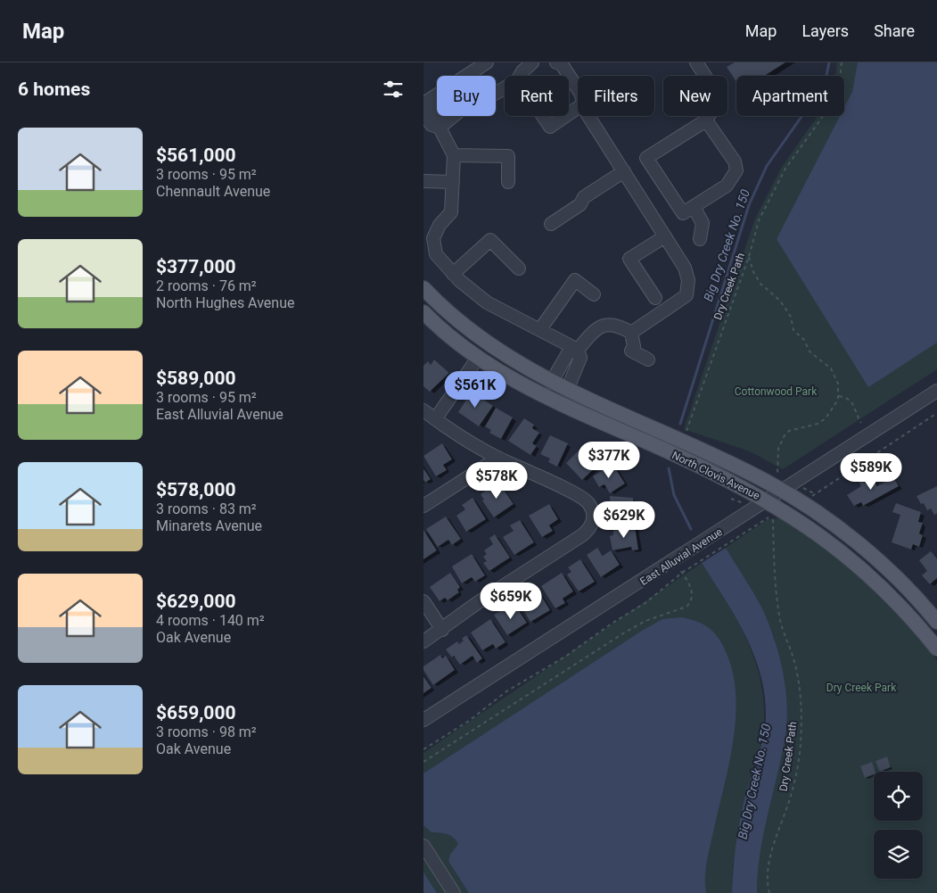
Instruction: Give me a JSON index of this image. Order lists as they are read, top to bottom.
{
  "streets": {
    "main road": ["North Clovis Avenue"],
    "street": ["East Alluvial Avenue"],
    "path": ["Dry Creek Path"]
  },
  "crossings": [
    ["North Clovis Avenue", "East Alluvial Avenue"]
  ],
  "water": ["Big Dry Creek No. 150"],
  "parks": ["Cottonwood Park", "Dry Creek Park"],
  "page": {
    "header": "Map",
    "nav": ["Map", "Layers", "Share"],
    "heading": "6 homes",
    "chip": [
      "Buy",
      "Rent",
      "Filters",
      "New",
      "Apartment"
    ],
    "list": [
      {
        "name": "$561,000",
        "note": "3 rooms · 95 m² · Chennault Avenue"
      },
      {
        "name": "$377,000",
        "note": "2 rooms · 76 m² · North Hughes Avenue"
      },
      {
        "name": "$589,000",
        "note": "3 rooms · 95 m² · East Alluvial Avenue"
      },
      {
        "name": "$578,000",
        "note": "3 rooms · 83 m² · Minarets Avenue"
      },
      {
        "name": "$629,000",
        "note": "4 rooms · 140 m² · Oak Avenue"
      },
      {
        "name": "$659,000",
        "note": "3 rooms · 98 m² · Oak Avenue"
      }
    ],
    "price": [
      "$561K",
      "$377K",
      "$589K",
      "$578K",
      "$629K",
      "$659K"
    ]
  }
}
